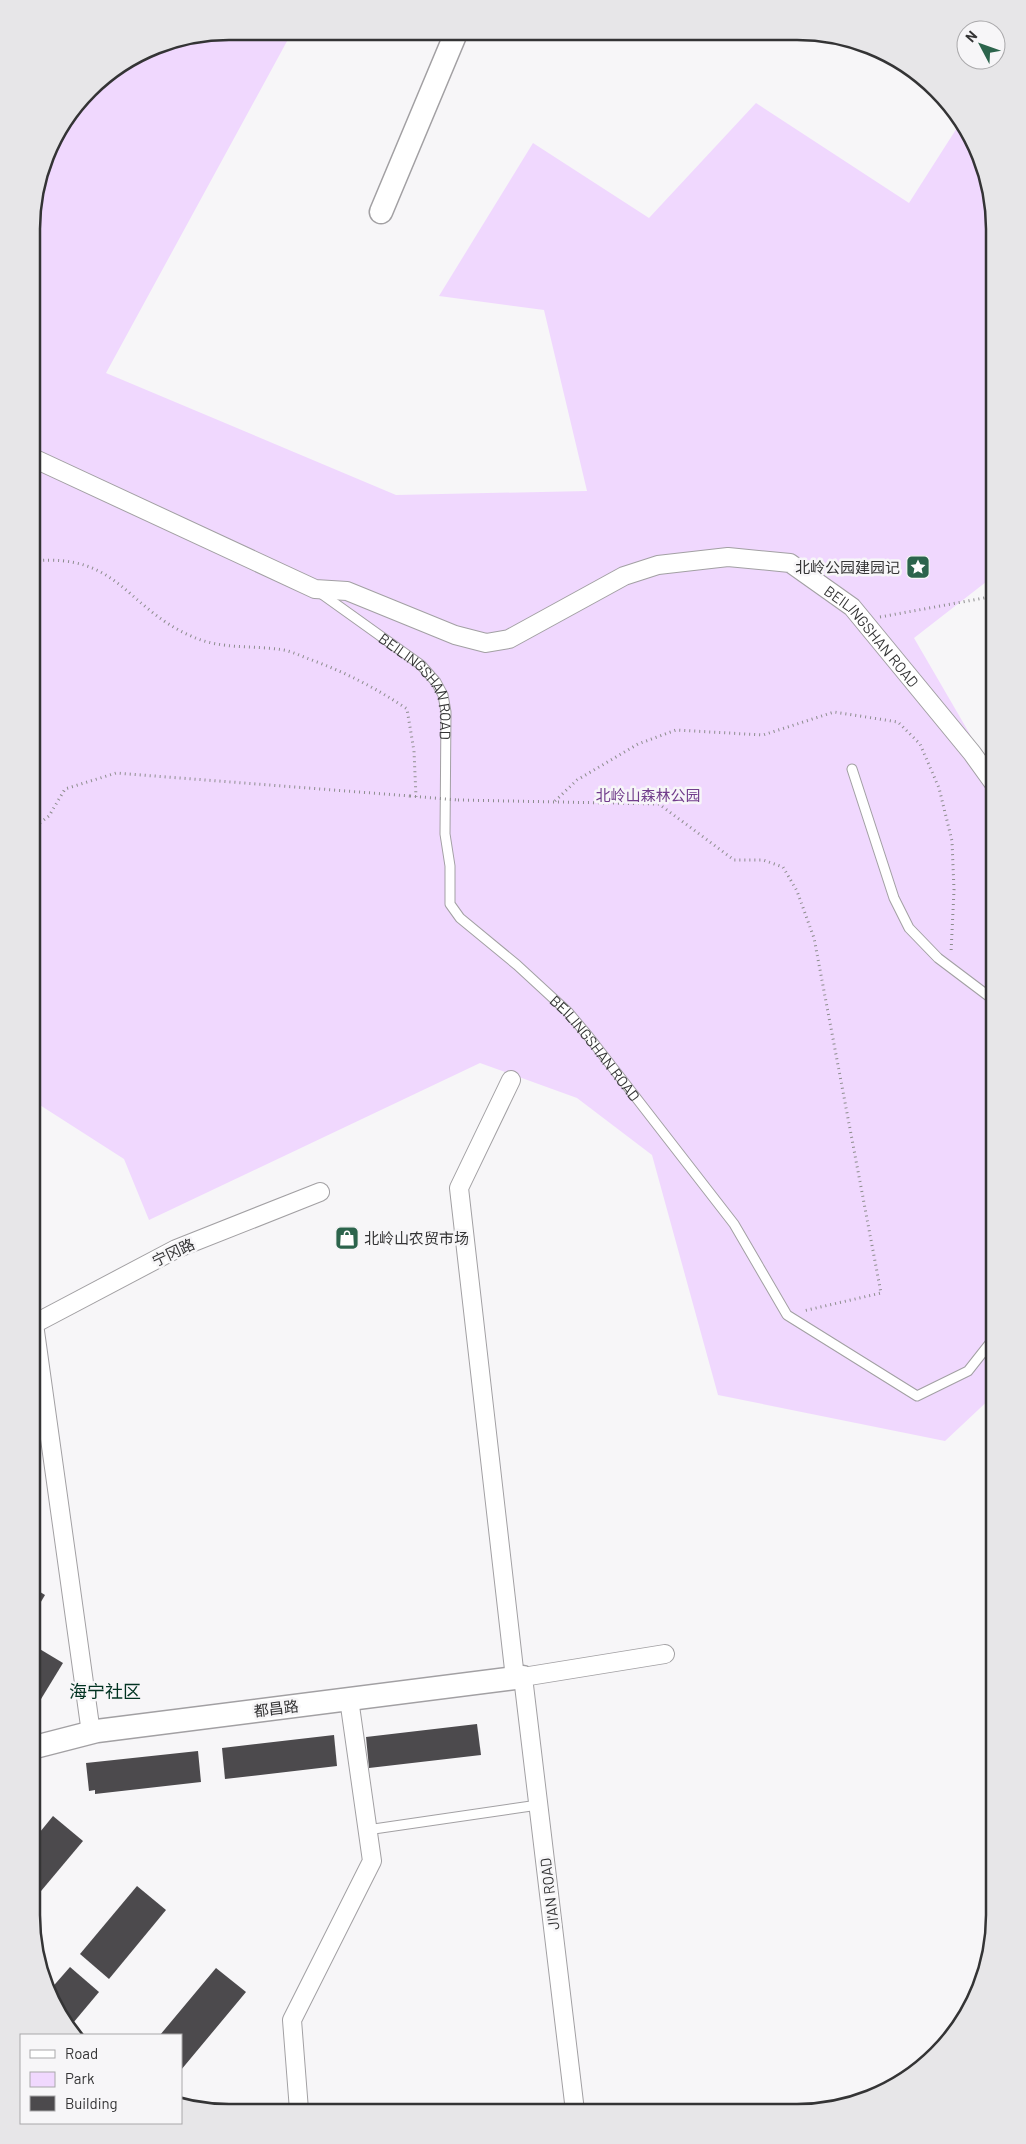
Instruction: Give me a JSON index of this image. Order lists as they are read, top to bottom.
{
  "streets": {
    "street": [
      "BEILINGSHAN ROAD",
      "宁冈路",
      "都昌路",
      "JI'AN ROAD"
    ]
  },
  "crossings": [
    ["都昌路", "JI'AN ROAD"]
  ],
  "districts": ["海宁社区"],
  "parks": ["北岭山森林公园"],
  "places": {
    "place": ["北岭公园建园记"],
    "shop": ["北岭山农贸市场"]
  },
  "legend": ["Road", "Park", "Building"],
  "north": "top left"
}
